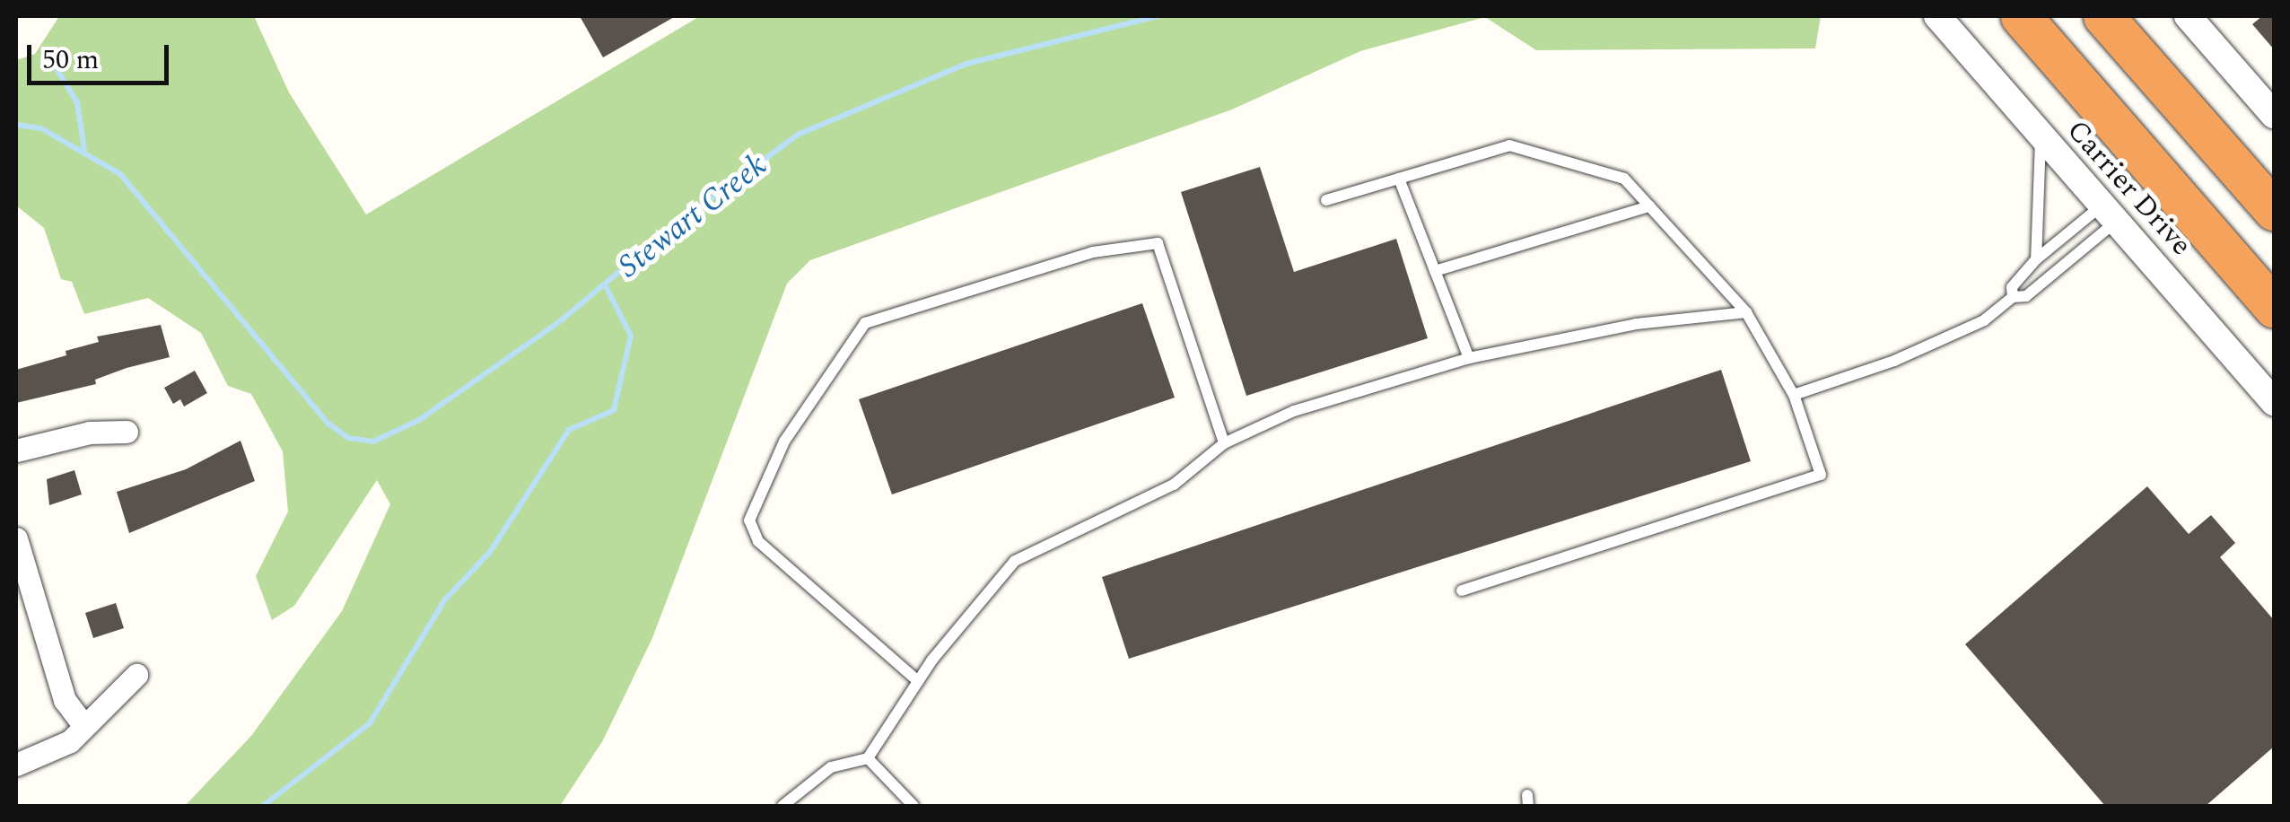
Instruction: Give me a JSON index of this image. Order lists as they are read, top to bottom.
{
  "streets": {
    "street": ["Carrier Drive"]
  },
  "water": ["Stewart Creek"],
  "scale_bar": "50 m"
}
